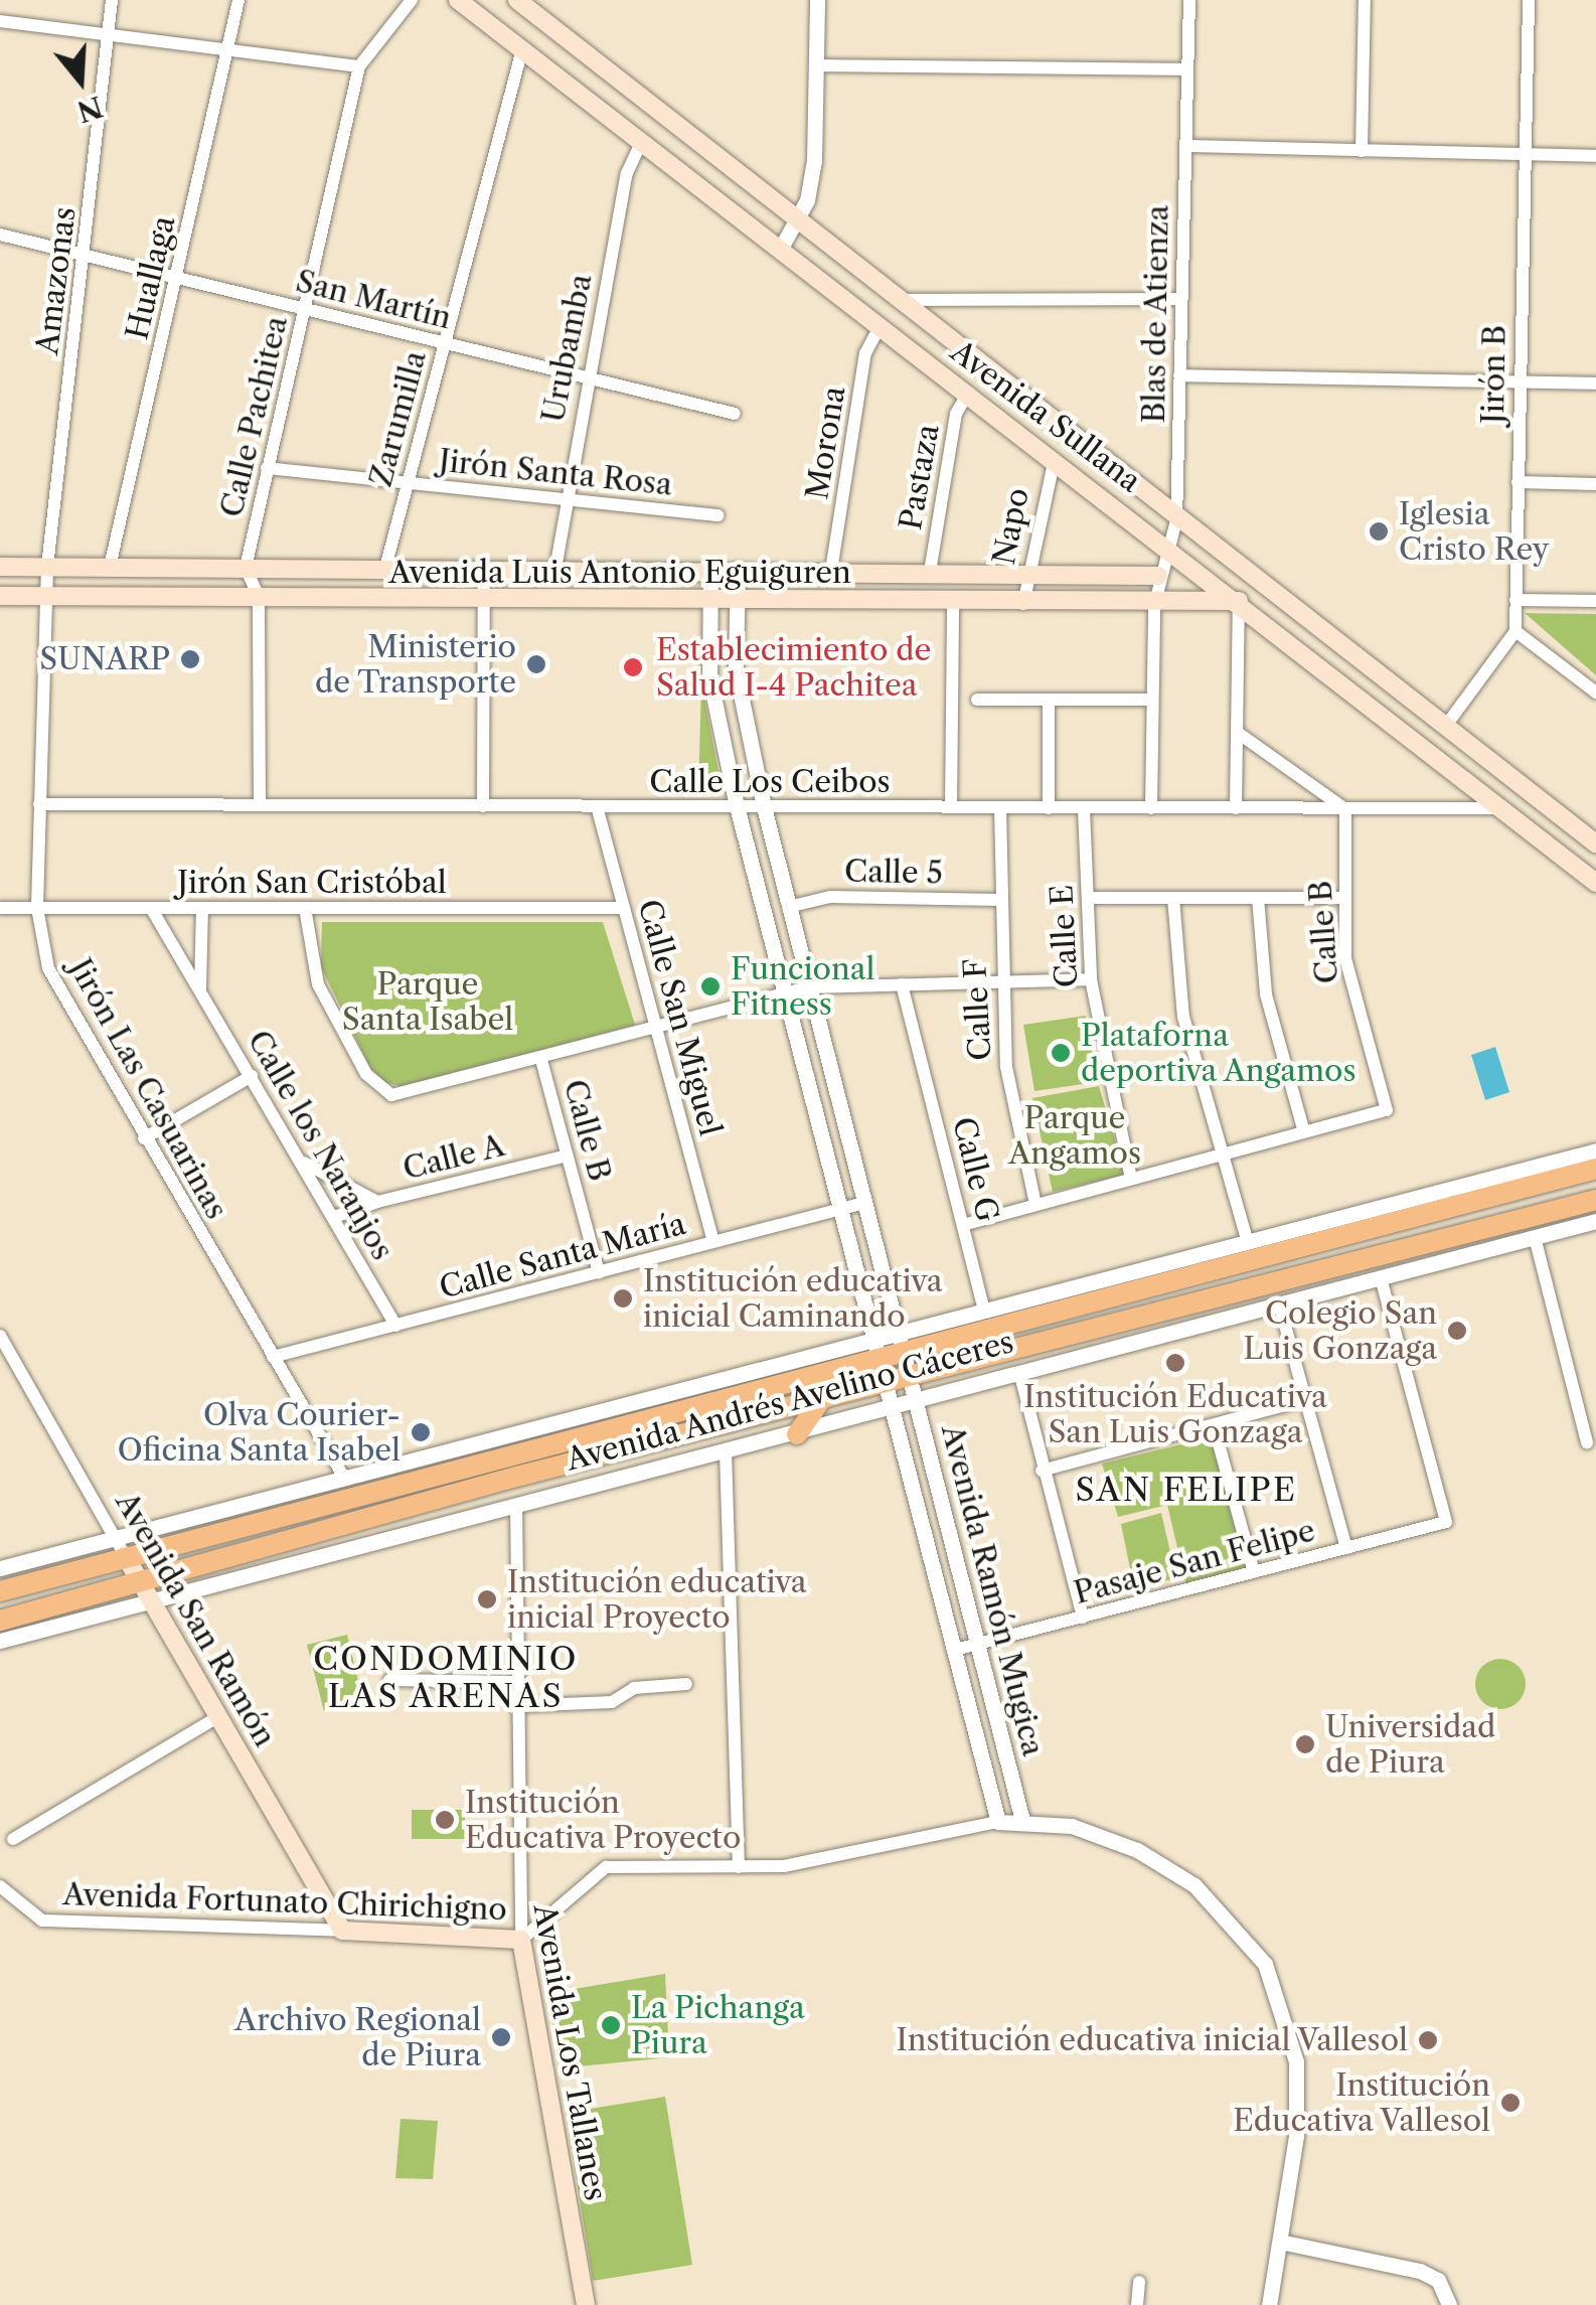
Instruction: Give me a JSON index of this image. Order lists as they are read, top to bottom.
{
  "streets": {
    "highway": ["Avenida Andrés Avelino Cáceres"],
    "main road": [
      "Avenida Sullana",
      "Avenida Luis Antonio Eguiguren",
      "Avenida San Ramón",
      "Avenida Fortunato Chirichigno",
      "Avenida Los Tallanes"
    ],
    "street": [
      "Huallaga",
      "Amazonas",
      "San Martín",
      "Blas de Atienza",
      "Urubamba",
      "Jirón B",
      "Calle Pachitea",
      "Zarumilla",
      "Morona",
      "Jirón Santa Rosa",
      "Pastaza",
      "Napo",
      "Calle Los Ceibos",
      "Calle 5",
      "Jirón San Cristóbal",
      "Calle B",
      "Calle E",
      "Calle F",
      "Calle San Miguel",
      "Jirón Las Casuarinas",
      "Calle los Naranjos",
      "Calle A",
      "Calle G",
      "Calle Santa María",
      "Pasaje San Felipe",
      "Avenida Ramón Mugica"
    ]
  },
  "crossings": [
    ["Huallaga", "San Martín"],
    ["Huallaga", "Avenida Luis Antonio Eguiguren"],
    ["Amazonas", "San Martín"],
    ["Amazonas", "Avenida Luis Antonio Eguiguren"],
    ["Amazonas", "Jirón Las Casuarinas"],
    ["San Martín", "Urubamba"],
    ["San Martín", "Calle Pachitea"],
    ["San Martín", "Zarumilla"],
    ["Blas de Atienza", "Avenida Sullana"],
    ["Blas de Atienza", "Avenida Luis Antonio Eguiguren"],
    ["Blas de Atienza", "Calle Los Ceibos"],
    ["Urubamba", "Avenida Sullana"],
    ["Urubamba", "Jirón Santa Rosa"],
    ["Urubamba", "Avenida Luis Antonio Eguiguren"],
    ["Calle Pachitea", "Jirón Santa Rosa"],
    ["Calle Pachitea", "Avenida Luis Antonio Eguiguren"],
    ["Avenida Sullana", "Zarumilla"],
    ["Avenida Sullana", "Morona"],
    ["Avenida Sullana", "Pastaza"],
    ["Avenida Sullana", "Napo"],
    ["Avenida Sullana", "Avenida Luis Antonio Eguiguren"],
    ["Avenida Sullana", "Calle Los Ceibos"],
    ["Zarumilla", "Jirón Santa Rosa"],
    ["Zarumilla", "Avenida Luis Antonio Eguiguren"],
    ["Morona", "Avenida Luis Antonio Eguiguren"],
    ["Pastaza", "Avenida Luis Antonio Eguiguren"],
    ["Napo", "Avenida Luis Antonio Eguiguren"],
    ["Avenida Luis Antonio Eguiguren", "Jirón Las Casuarinas"],
    ["Avenida Luis Antonio Eguiguren", "Avenida Ramón Mugica"],
    ["Calle Los Ceibos", "Calle B"],
    ["Calle Los Ceibos", "Calle E"],
    ["Calle Los Ceibos", "Calle F"],
    ["Calle Los Ceibos", "Calle San Miguel"],
    ["Calle Los Ceibos", "Jirón Las Casuarinas"],
    ["Calle Los Ceibos", "Avenida Ramón Mugica"],
    ["Calle 5", "Calle F"],
    ["Calle 5", "Avenida Ramón Mugica"],
    ["Jirón San Cristóbal", "Calle San Miguel"],
    ["Jirón San Cristóbal", "Jirón Las Casuarinas"],
    ["Jirón San Cristóbal", "Calle los Naranjos"],
    ["Calle B", "Calle A"],
    ["Calle B", "Calle Santa María"],
    ["Calle San Miguel", "Calle Santa María"],
    ["Jirón Las Casuarinas", "Calle Santa María"],
    ["Jirón Las Casuarinas", "Avenida Andrés Avelino Cáceres"],
    ["Calle los Naranjos", "Calle A"],
    ["Calle los Naranjos", "Calle Santa María"],
    ["Calle G", "Avenida Andrés Avelino Cáceres"],
    ["Calle Santa María", "Avenida Ramón Mugica"],
    ["Avenida Andrés Avelino Cáceres", "Pasaje San Felipe"],
    ["Avenida Andrés Avelino Cáceres", "Avenida Ramón Mugica"],
    ["Avenida Andrés Avelino Cáceres", "Avenida San Ramón"],
    ["Avenida Andrés Avelino Cáceres", "Avenida Los Tallanes"],
    ["Pasaje San Felipe", "Avenida Ramón Mugica"],
    ["Avenida San Ramón", "Avenida Fortunato Chirichigno"],
    ["Avenida Fortunato Chirichigno", "Avenida Los Tallanes"]
  ],
  "districts": ["SAN FELIPE", "CONDOMINIO LAS ARENAS"],
  "parks": ["Parque Santa Isabel", "Parque Angamos"],
  "places": [
    "Iglesia Cristo Rey",
    "SUNARP",
    "Ministerio de Transporte",
    "Establecimiento de Salud I-4 Pachitea",
    "Funcional Fitness",
    "Plataforna deportiva Angamos",
    "Institución educativa inicial Caminando",
    "Colegio San Luis Gonzaga",
    "Institución Educativa San Luis Gonzaga",
    "Olva Courier- Oficina Santa Isabel",
    "Institución educativa inicial Proyecto",
    "Universidad de Piura",
    "Institución Educativa Proyecto",
    "La Pichanga Piura",
    "Archivo Regional de Piura",
    "Institución educativa inicial Vallesol",
    "Institución Educativa Vallesol"
  ],
  "north": "bottom"
}
